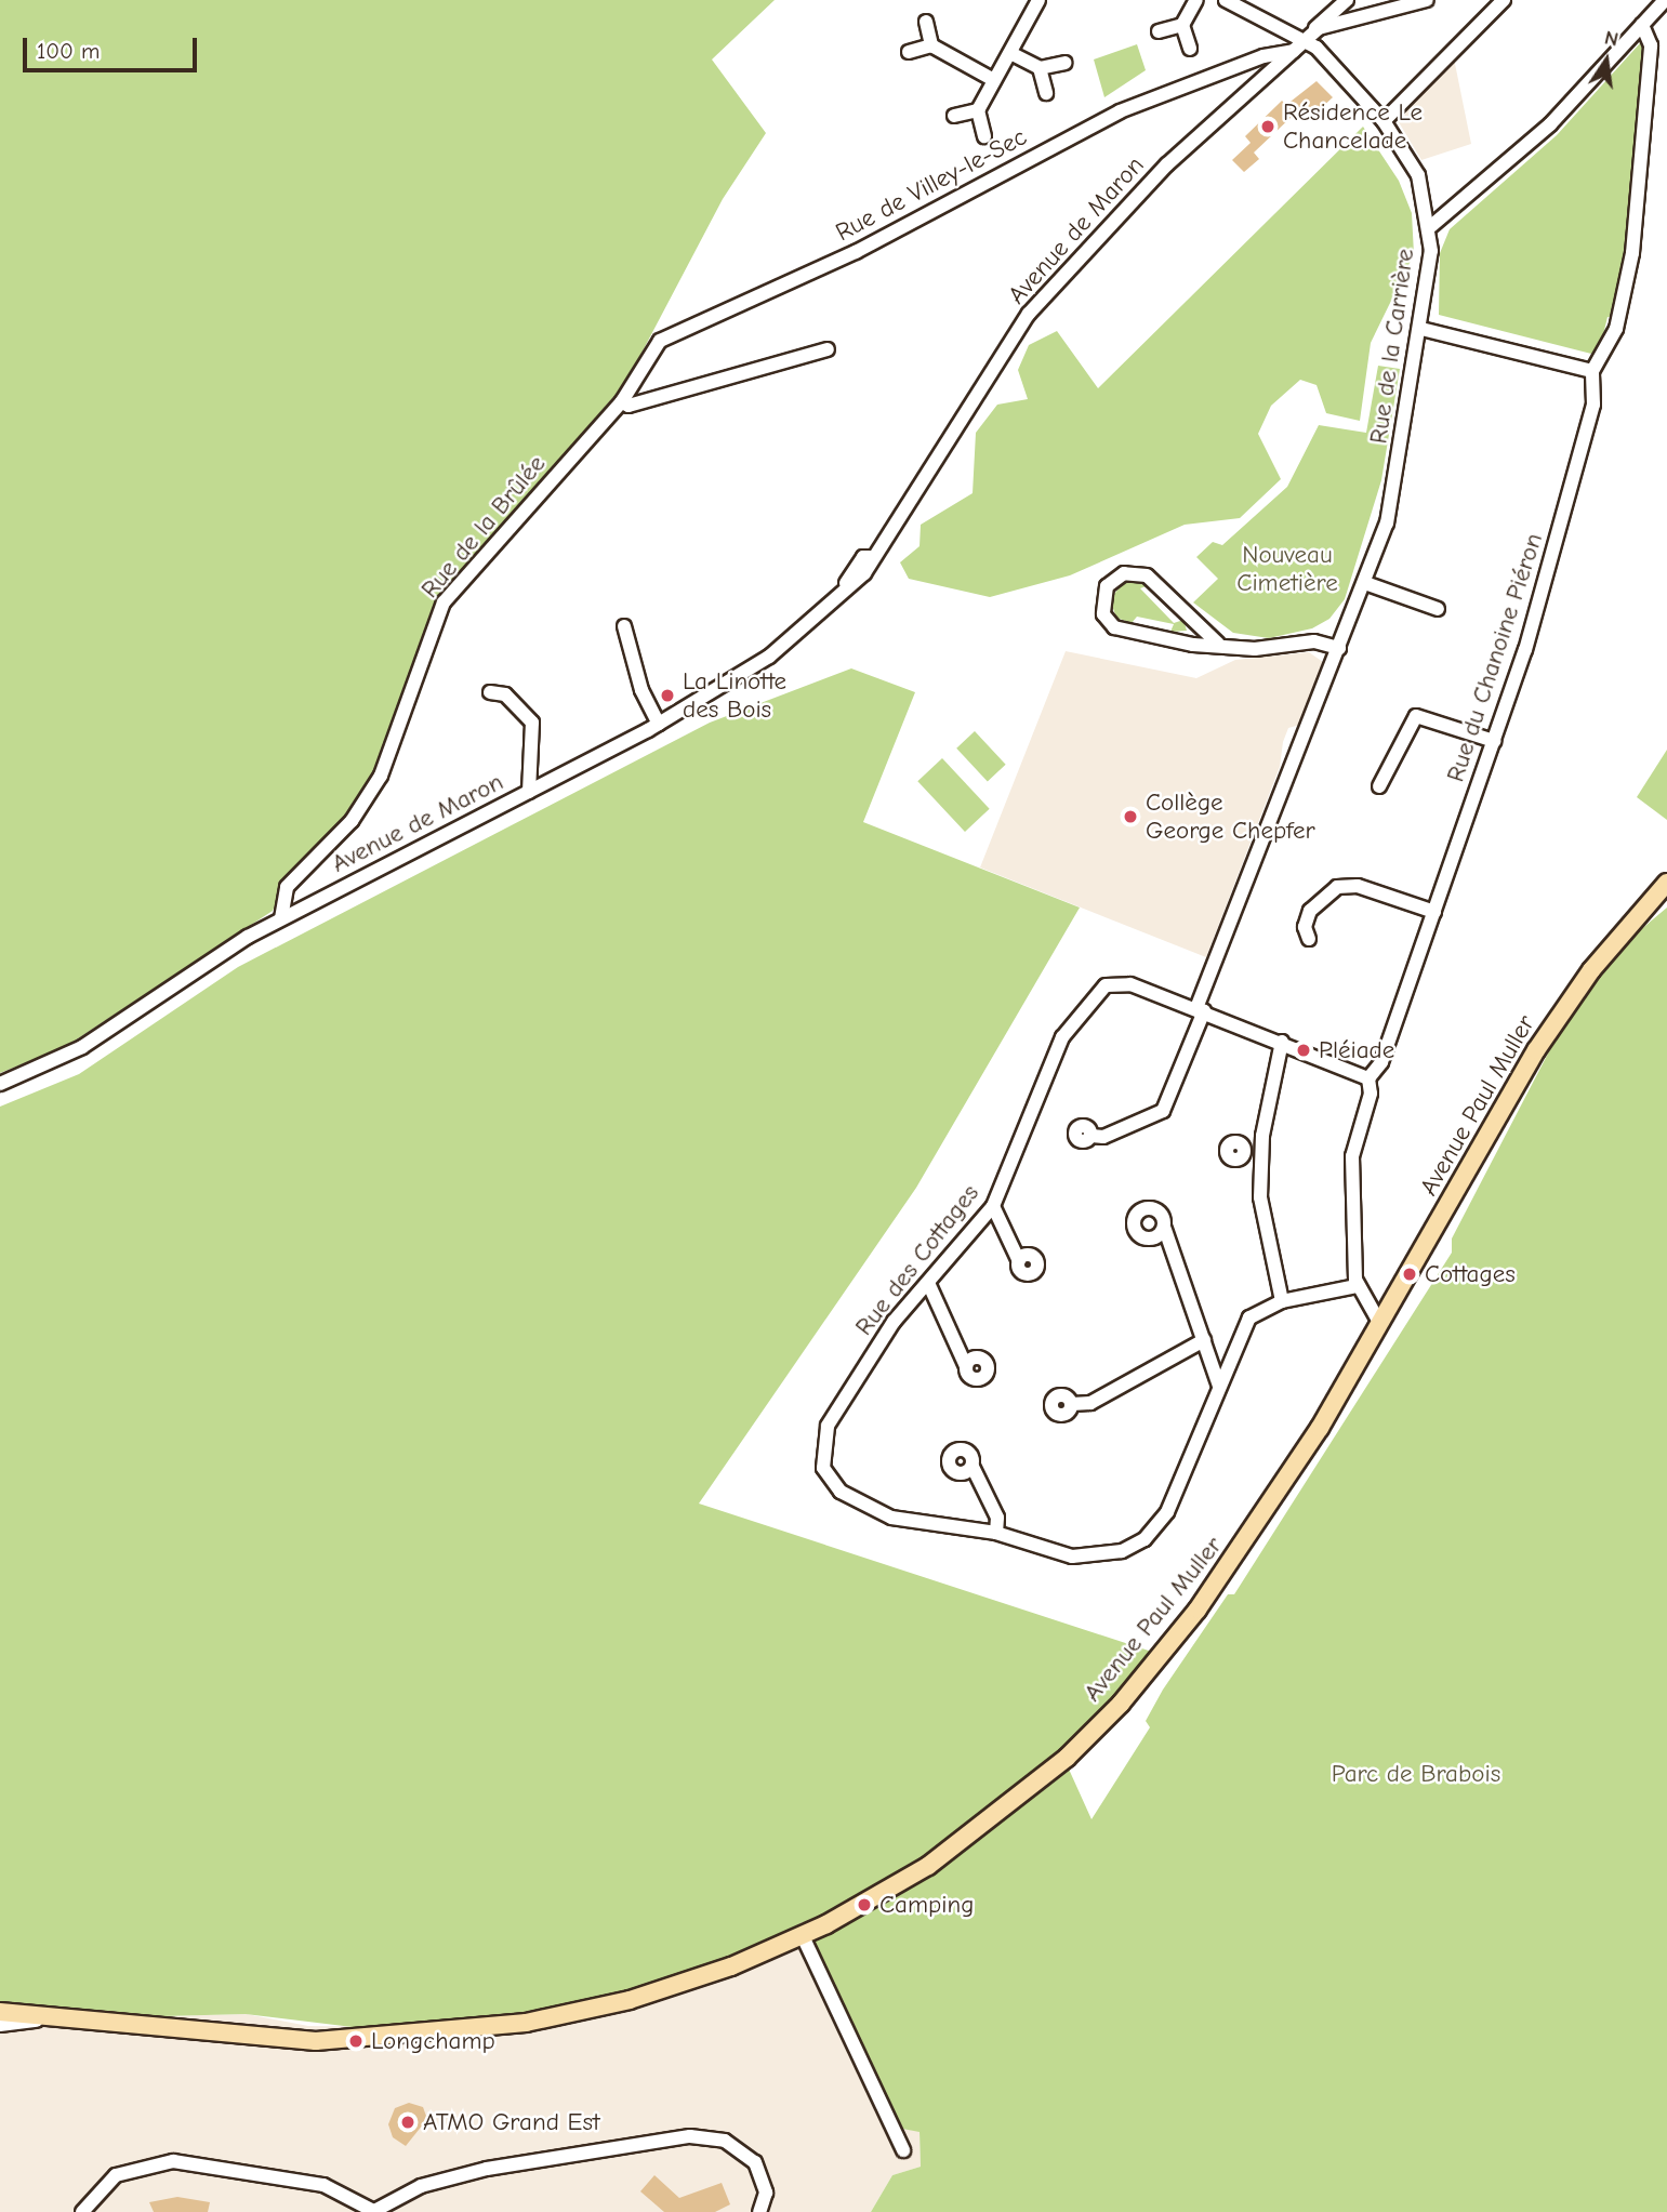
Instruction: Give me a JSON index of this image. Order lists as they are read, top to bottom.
{
  "streets": {
    "main road": ["Avenue Paul Muller"],
    "street": [
      "Rue de Villey-le-Sec",
      "Avenue de Maron",
      "Rue de la Carrière",
      "Rue de la Brûlée",
      "Rue du Chanoine Piéron",
      "Rue des Cottages"
    ]
  },
  "crossings": [
    ["Rue de Villey-le-Sec", "Avenue de Maron"],
    ["Rue de Villey-le-Sec", "Rue de la Carrière"],
    ["Rue de Villey-le-Sec", "Rue de la Brûlée"],
    ["Avenue de Maron", "Rue de la Carrière"],
    ["Avenue de Maron", "Rue de la Brûlée"],
    ["Rue de la Carrière", "Rue des Cottages"],
    ["Rue du Chanoine Piéron", "Rue des Cottages"]
  ],
  "parks": ["Nouveau Cimetière", "Parc de Brabois"],
  "places": [
    "Résidence Le Chancelade",
    "La Linotte des Bois",
    "Collège George Chepfer",
    "Pléiade",
    "Cottages",
    "Camping",
    "Longchamp",
    "ATMO Grand Est"
  ],
  "scale_bar": "100 m",
  "north": "top"
}
